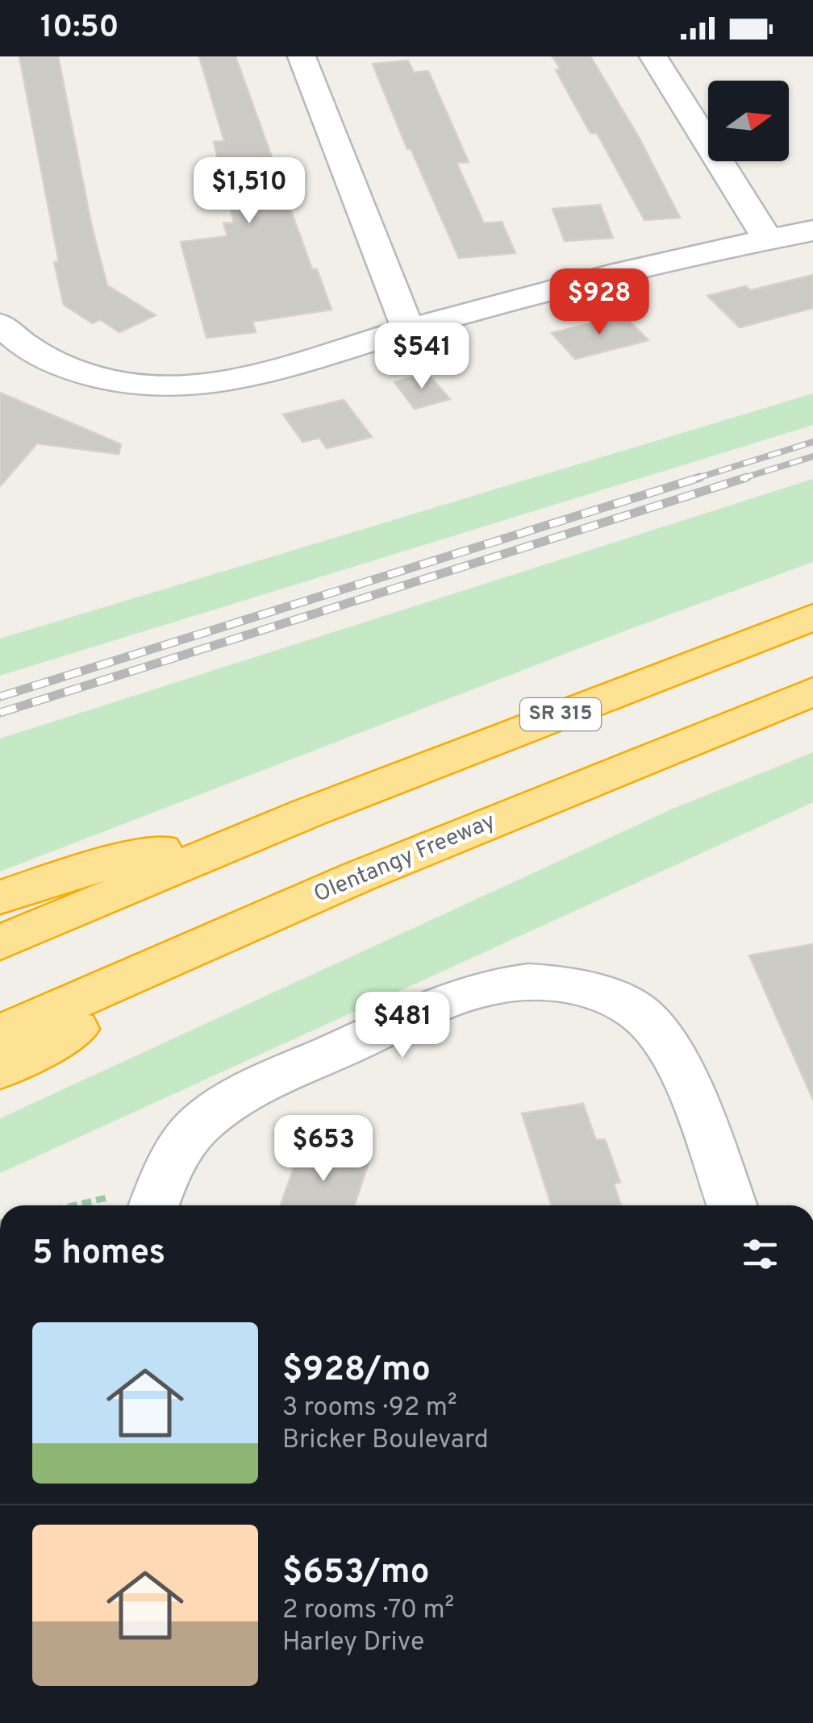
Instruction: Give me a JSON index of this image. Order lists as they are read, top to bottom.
{
  "streets": {
    "highway": ["SR 315", "Olentangy Freeway"]
  },
  "north": "right",
  "page": {
    "status": "10:50",
    "price": [
      "$1,510",
      "$928",
      "$541",
      "$481",
      "$653"
    ],
    "heading": "5 homes",
    "list": [
      {
        "name": "$928/mo",
        "note": "3 rooms · 92 m² · Bricker Boulevard"
      },
      {
        "name": "$653/mo",
        "note": "2 rooms · 70 m² · Harley Drive"
      }
    ]
  }
}
